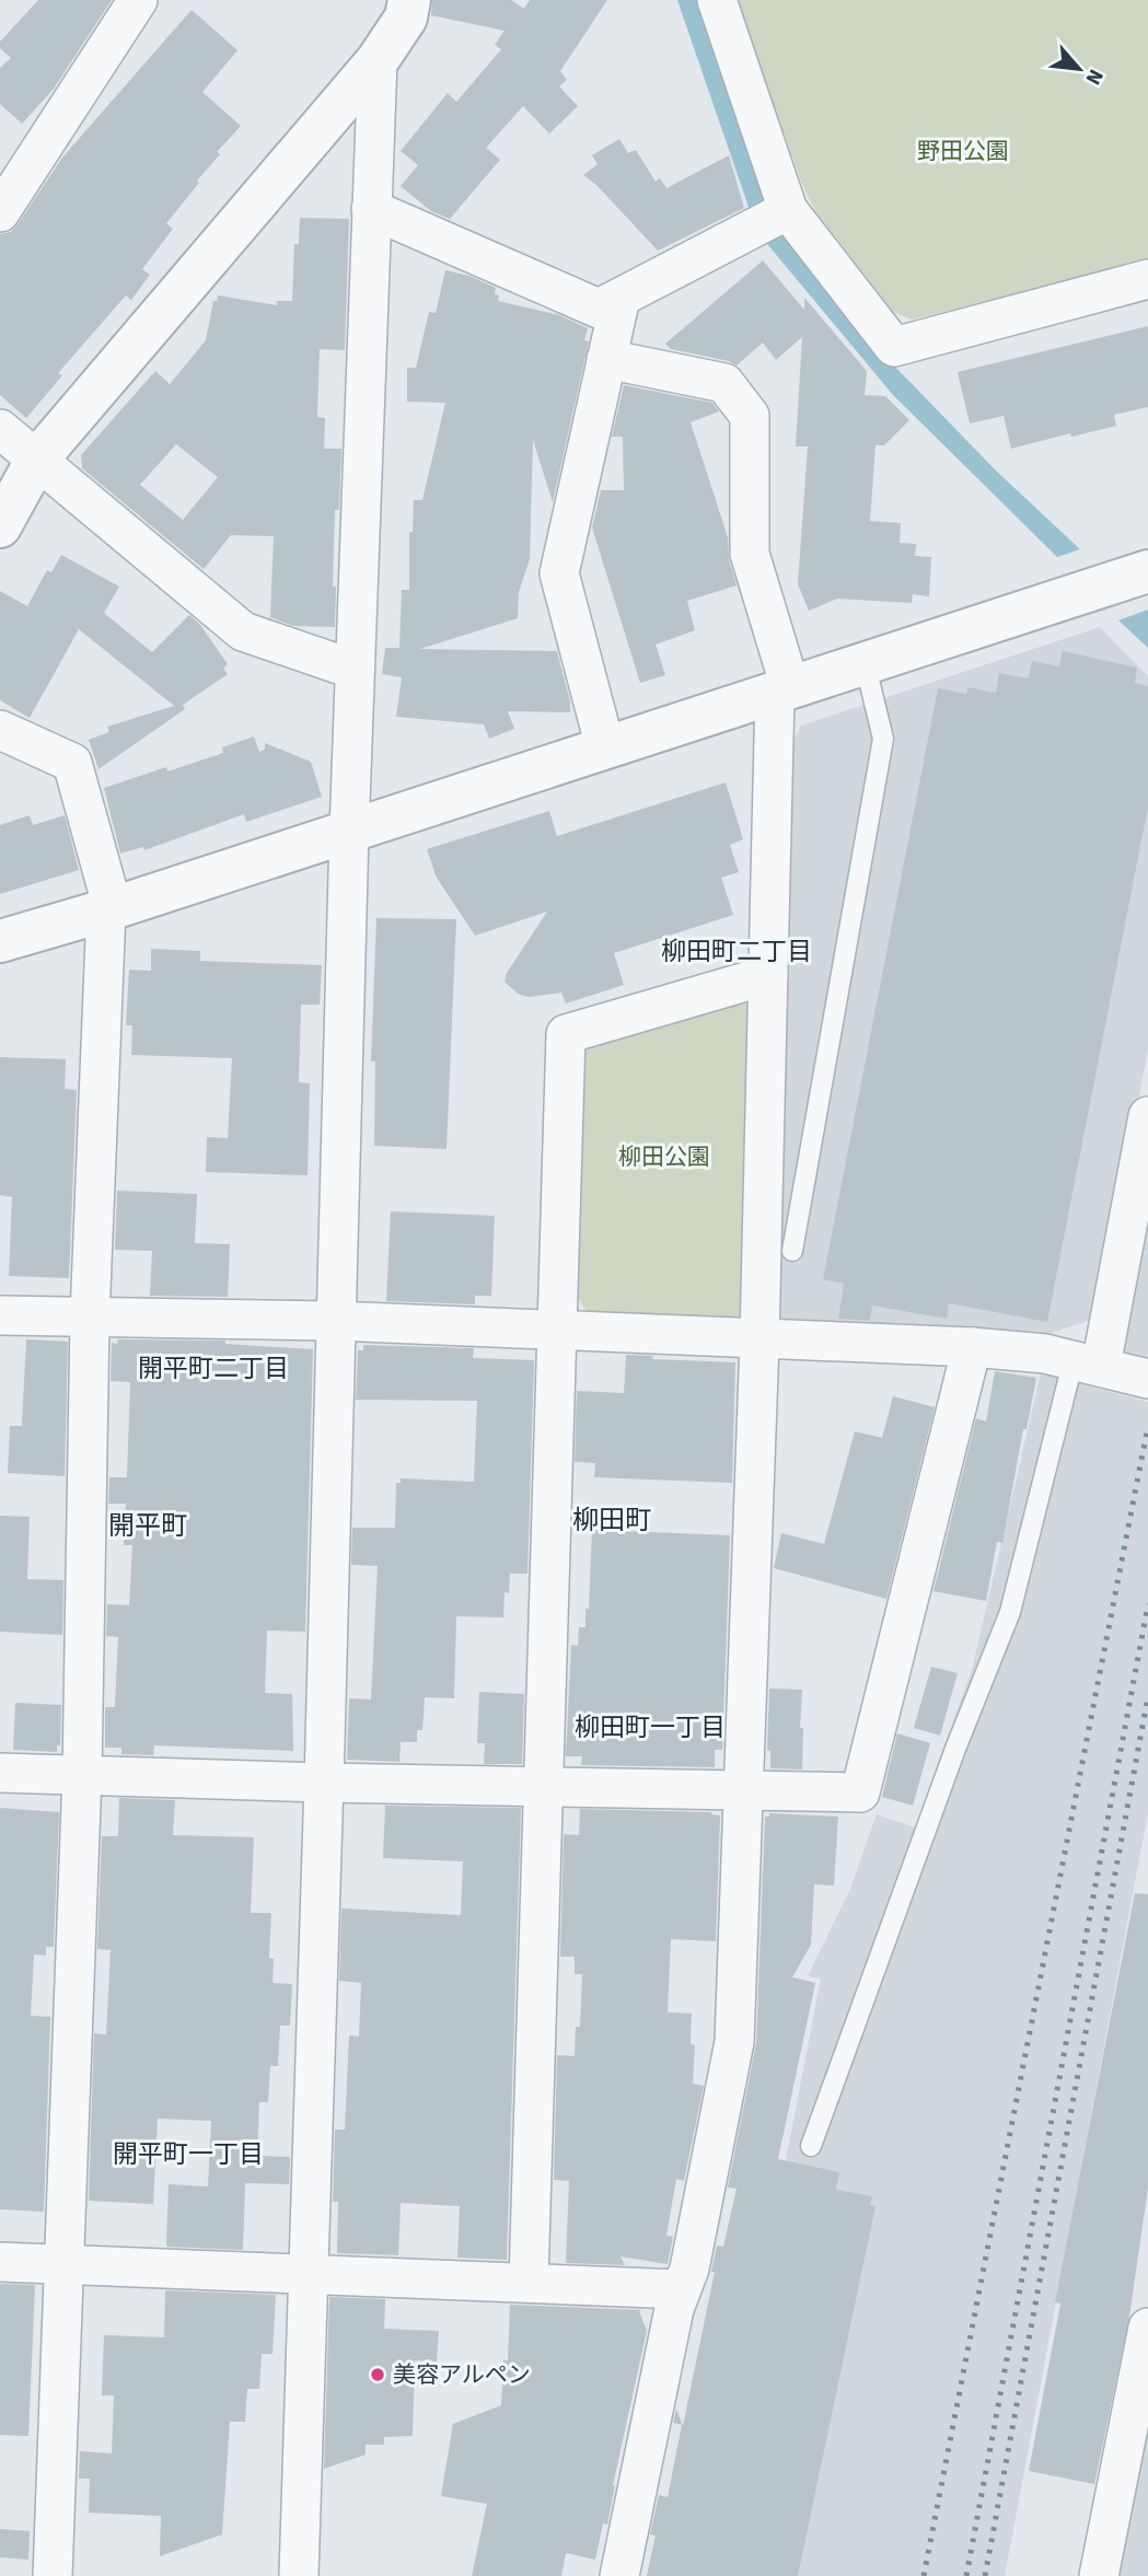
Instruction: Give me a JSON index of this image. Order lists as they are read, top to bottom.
{
  "districts": [
    "柳田町二丁目",
    "開平町二丁目",
    "柳田町",
    "開平町",
    "柳田町一丁目",
    "開平町一丁目"
  ],
  "parks": ["野田公園", "柳田公園"],
  "places": ["美容アルペン"],
  "north": "bottom right"
}
